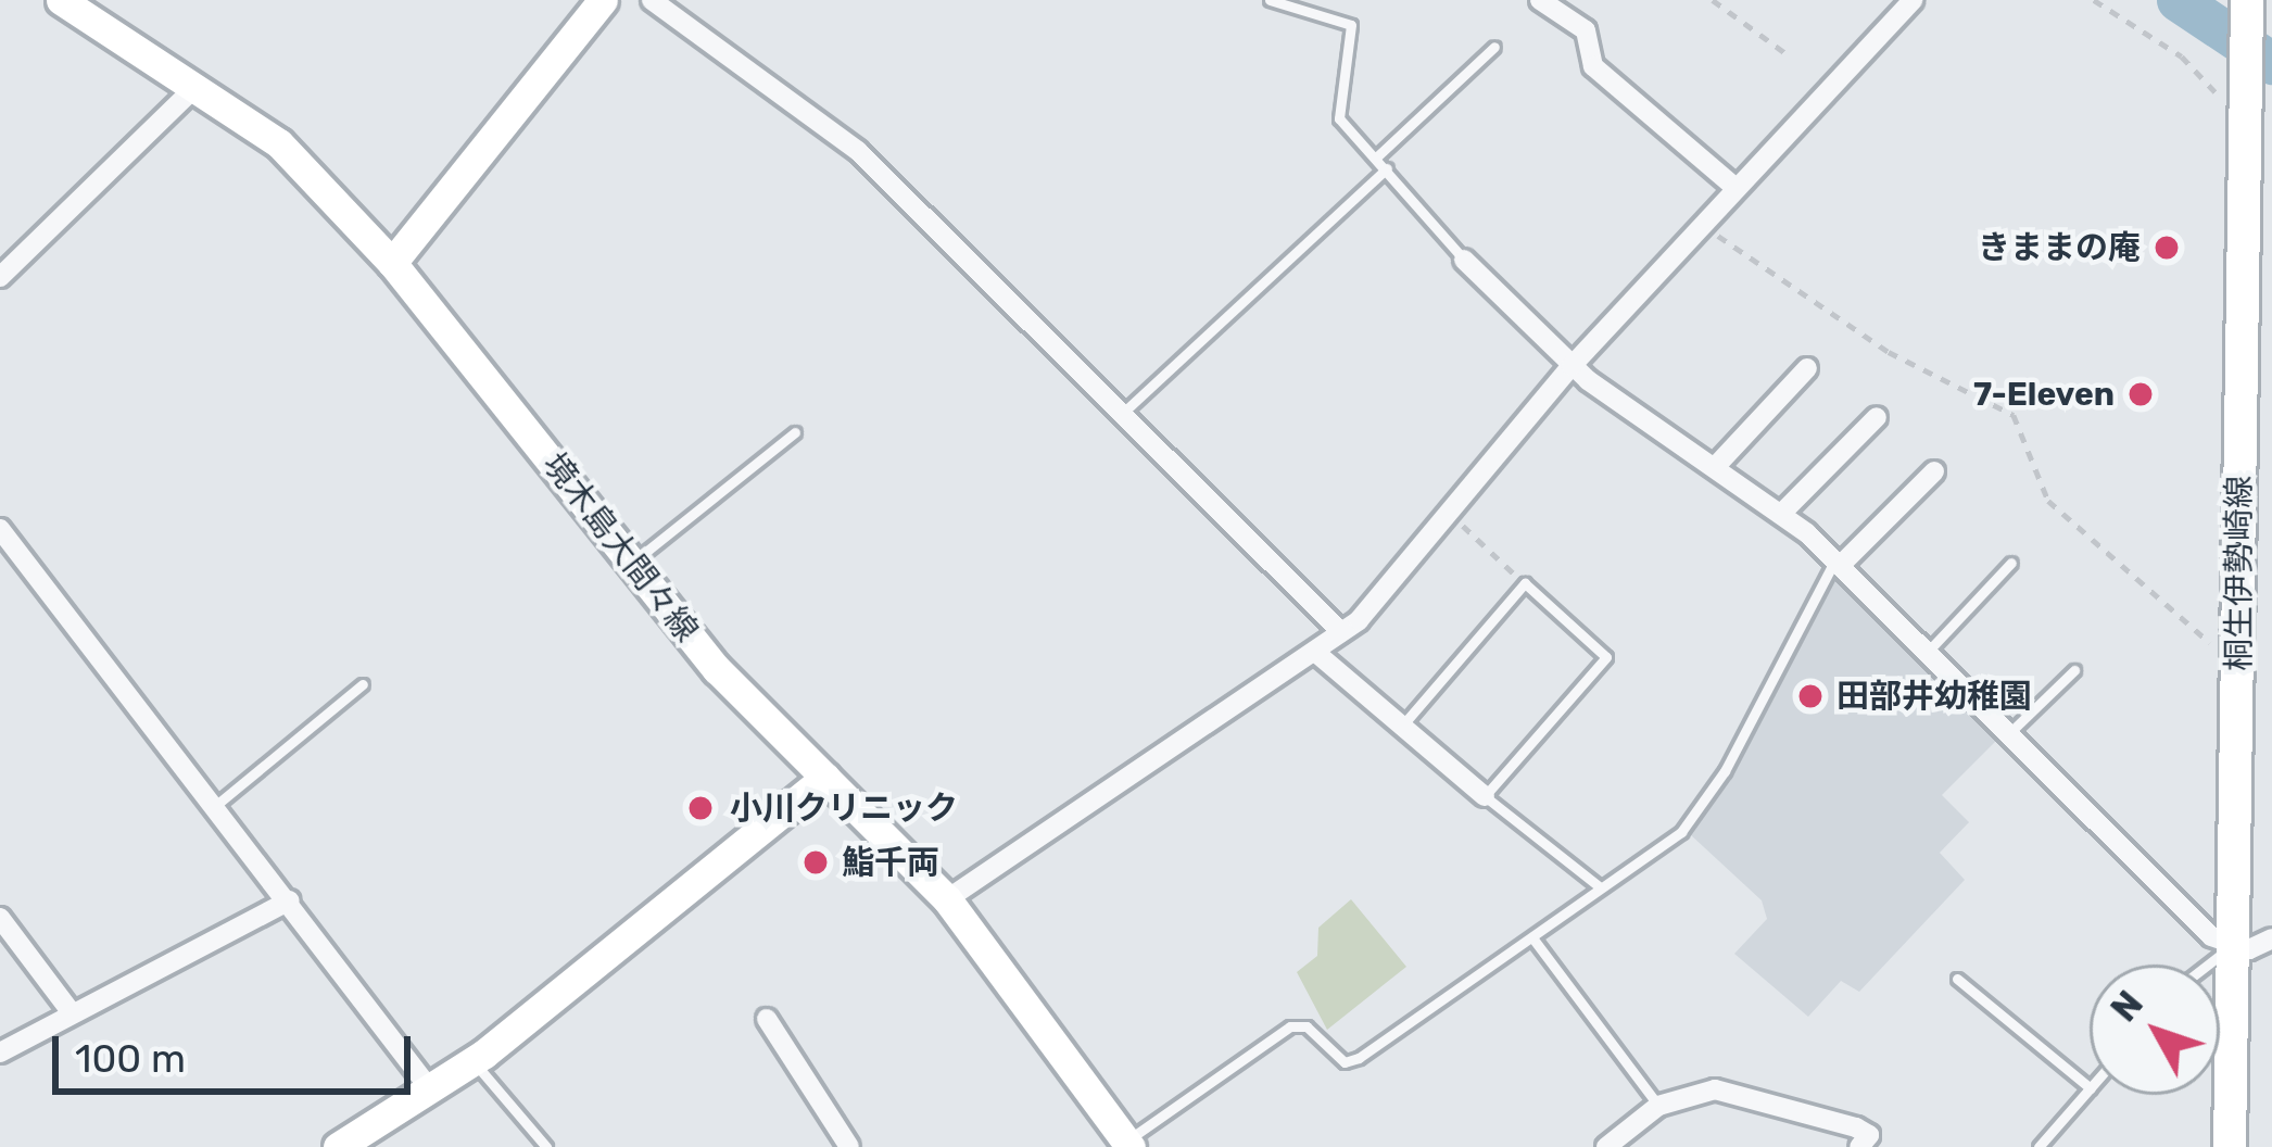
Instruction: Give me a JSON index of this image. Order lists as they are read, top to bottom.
{
  "streets": {
    "main road": ["境木島大間々線", "桐生伊勢崎線"]
  },
  "places": [
    "きままの庵",
    "7-Eleven",
    "田部井幼稚園",
    "小川クリニック",
    "鮨千両"
  ],
  "scale_bar": "100 m",
  "north": "top left"
}
